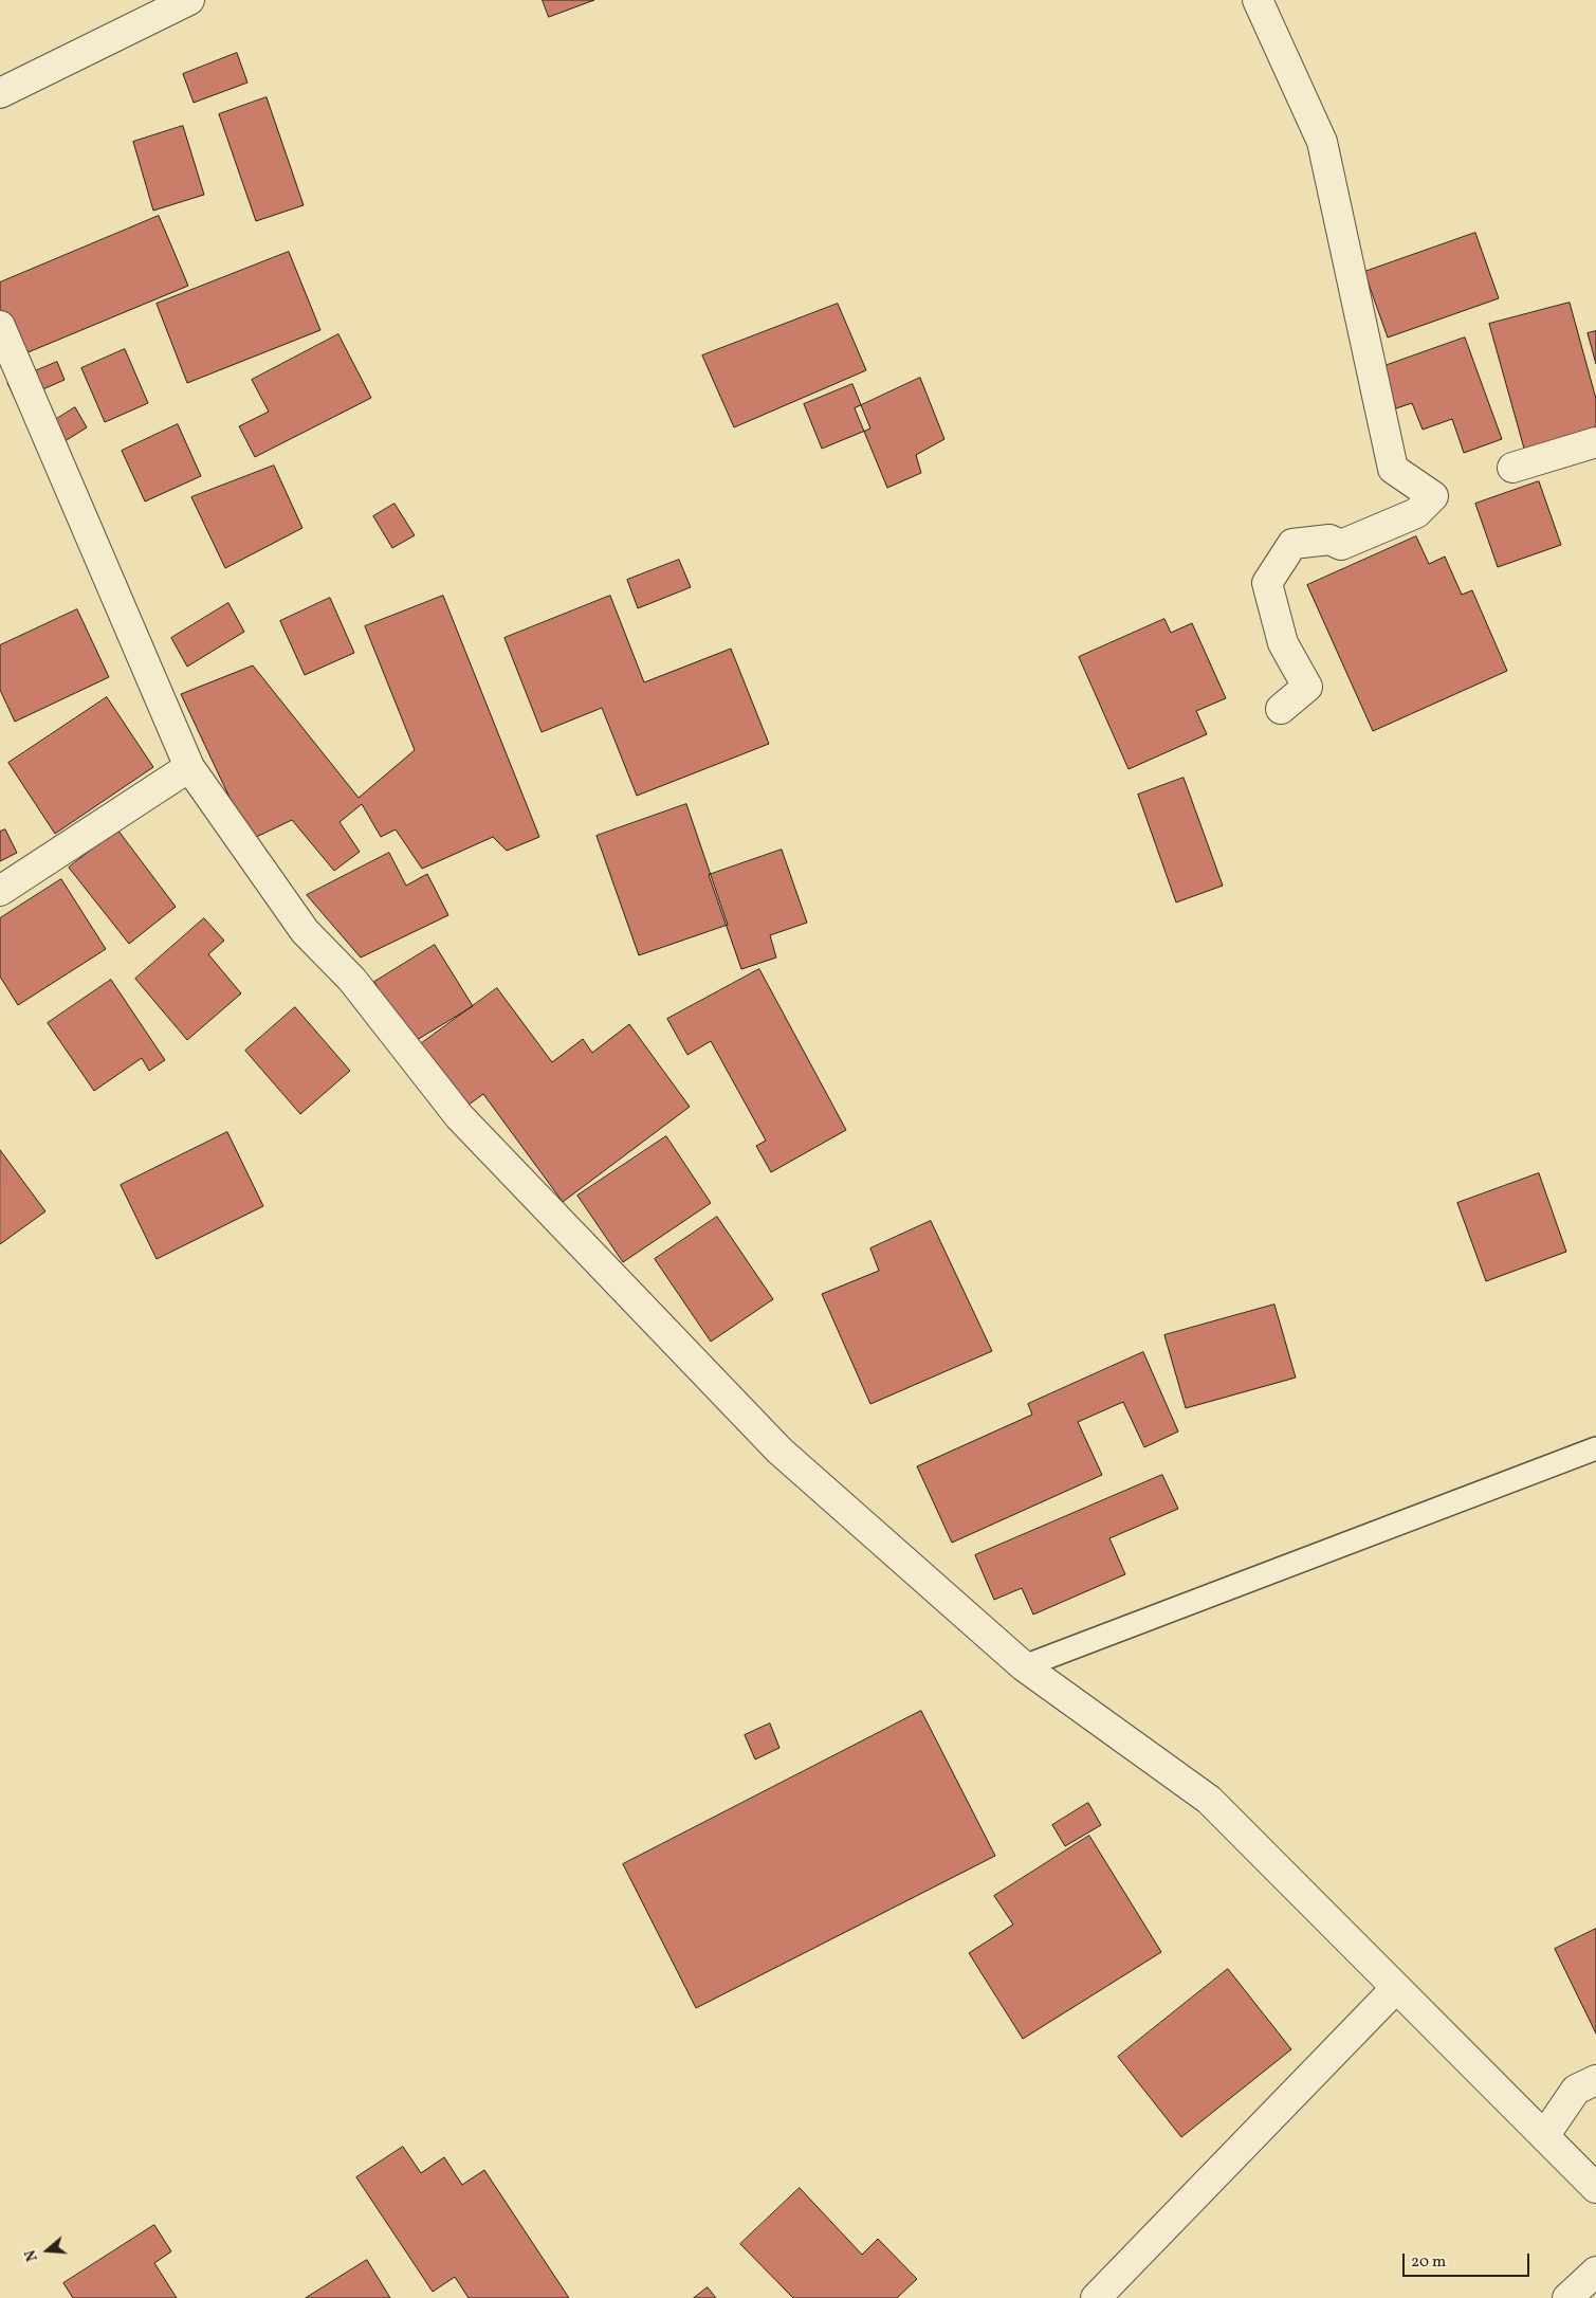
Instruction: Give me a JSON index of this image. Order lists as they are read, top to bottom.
{
  "scale_bar": "20 m",
  "north": "left"
}
